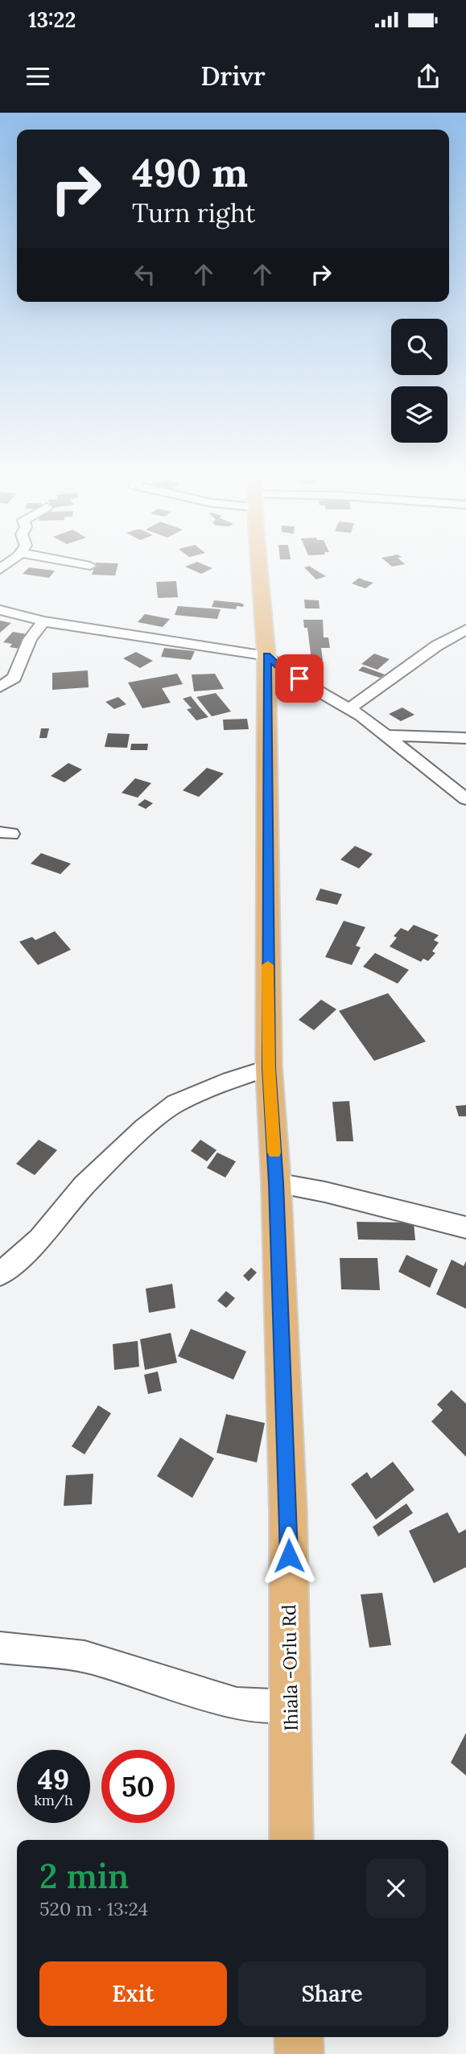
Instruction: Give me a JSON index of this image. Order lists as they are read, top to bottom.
{
  "streets": {
    "main road": ["Ihiala -Orlu Rd"]
  },
  "page": {
    "status": "13:22",
    "header": "Drivr",
    "turn": ["490 m", "Turn right"],
    "speed": "49 km/h",
    "limit": "50",
    "heading": ["2 min", "520 m · 13:24"],
    "buttons": ["Exit", "Share"]
  }
}
